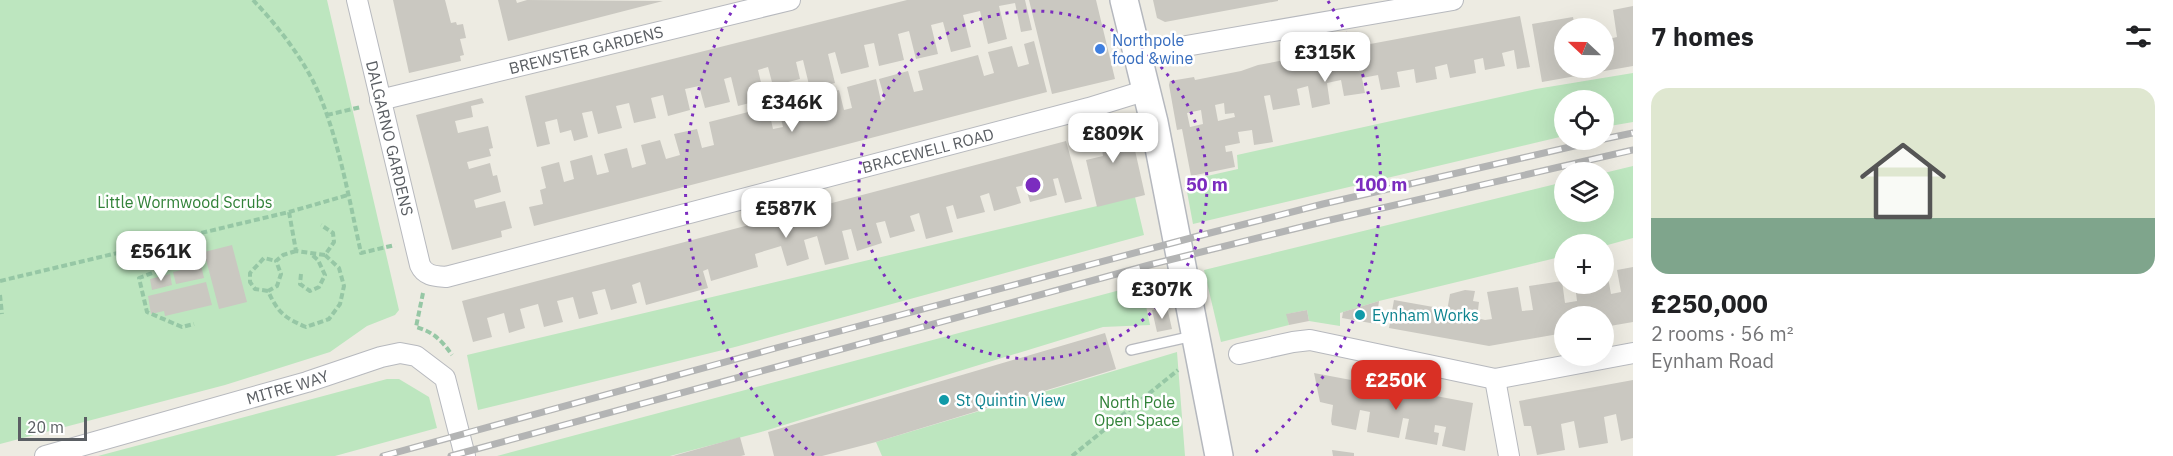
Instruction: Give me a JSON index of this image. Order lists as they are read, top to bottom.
{
  "streets": {
    "street": [
      "BREWSTER GARDENS",
      "DALGARNO GARDENS",
      "BRACEWELL ROAD",
      "MITRE WAY"
    ]
  },
  "crossings": [
    ["BREWSTER GARDENS", "DALGARNO GARDENS"],
    ["DALGARNO GARDENS", "BRACEWELL ROAD"]
  ],
  "parks": ["Little Wormwood Scrubs", "North Pole Open Space"],
  "places": ["Northpole food &wine", "Eynham Works", "St Quintin View"],
  "scale_bar": "20 m",
  "north": "left",
  "page": {
    "heading": "7 homes",
    "map_buttons": ["+", "−"],
    "price": [
      "£315K",
      "£346K",
      "£809K",
      "£587K",
      "£561K",
      "£307K",
      "£250K"
    ],
    "list": [
      {
        "name": "£250,000",
        "note": "2 rooms · 56 m² · Eynham Road"
      }
    ],
    "scale": "20 m"
  },
  "rings": ["50 m", "100 m"]
}
